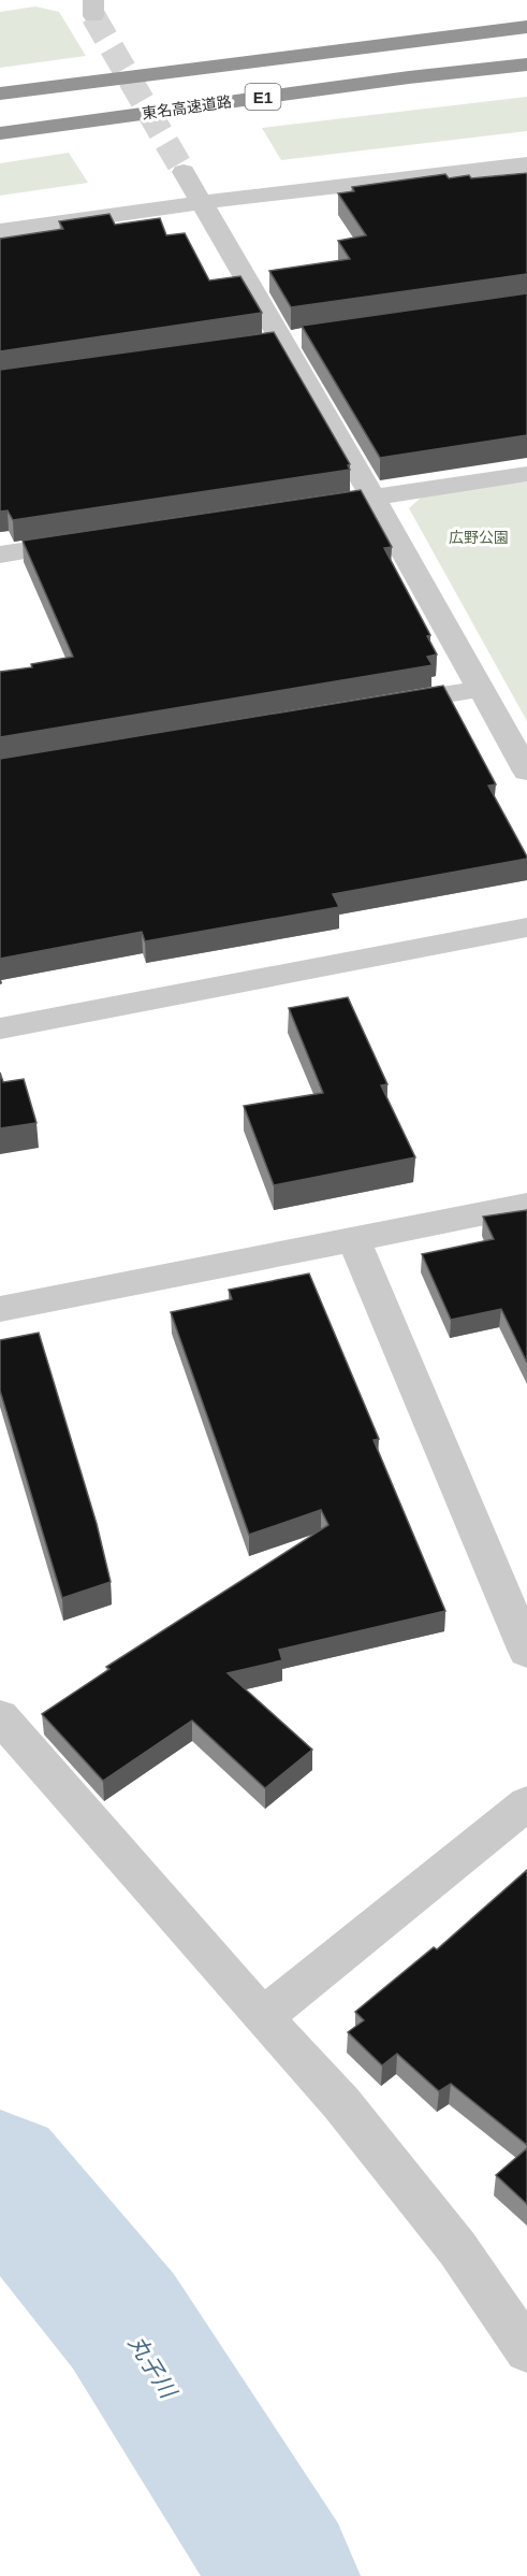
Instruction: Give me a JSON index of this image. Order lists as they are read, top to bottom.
{
  "streets": {
    "highway": ["E1", "東名高速道路"]
  },
  "water": ["丸子川"],
  "parks": ["広野公園"]
}
